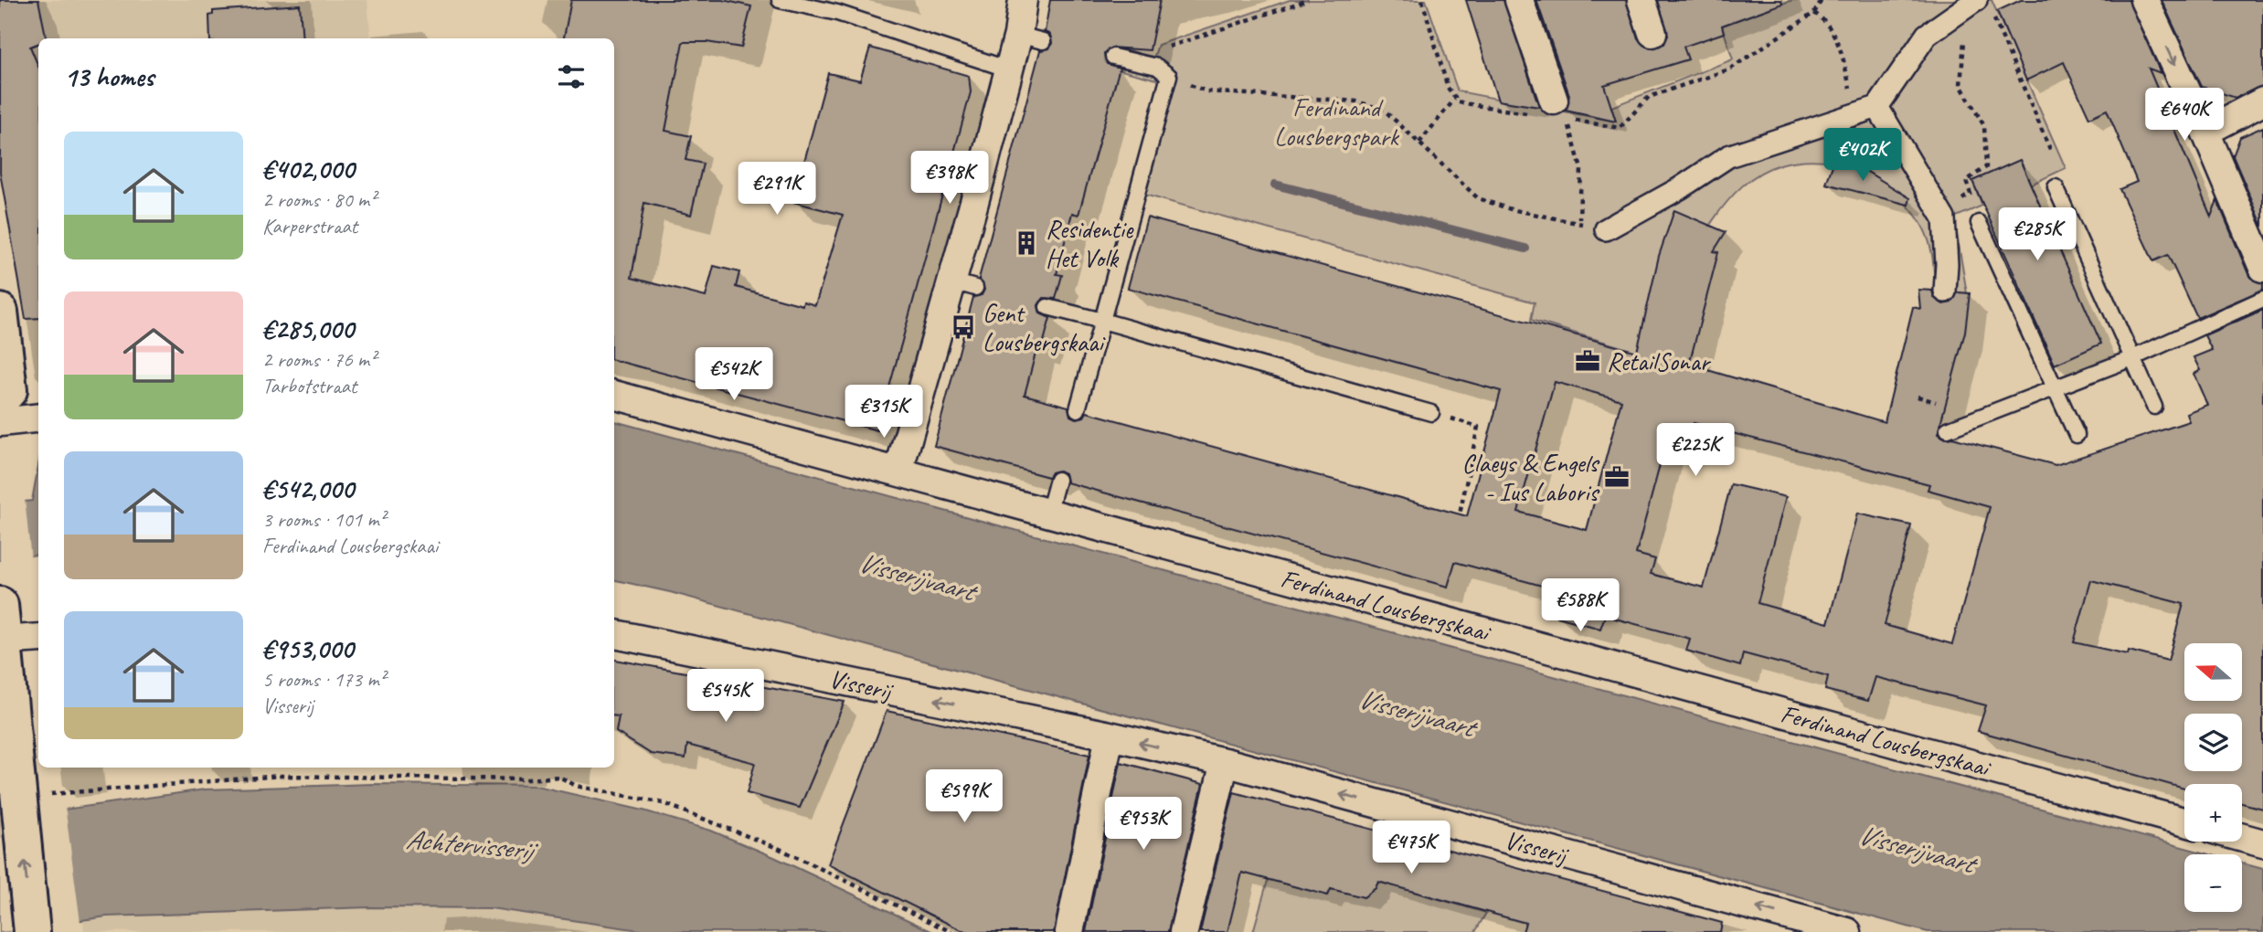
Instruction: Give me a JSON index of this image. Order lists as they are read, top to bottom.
{
  "streets": {
    "street": ["Ferdinand Lousbergskaai", "Visserij"]
  },
  "one_way": ["Visserij"],
  "water": ["Visserijvaart", "Achtervisserij"],
  "parks": ["Ferdinand Lousbergspark"],
  "places": {
    "building": ["Residentie Het Volk"],
    "bus stop": ["Gent Lousbergskaai"],
    "office": ["RetailSonar", "Claeys & Engels - Ius Laboris"]
  },
  "north": "left",
  "page": {
    "heading": "13 homes",
    "price": [
      "€640K",
      "€402K",
      "€398K",
      "€291K",
      "€285K",
      "€542K",
      "€315K",
      "€225K",
      "€588K",
      "€545K",
      "€599K",
      "€953K",
      "€475K"
    ],
    "list": [
      {
        "name": "€402,000",
        "note": "2 rooms · 80 m² · Karperstraat"
      },
      {
        "name": "€285,000",
        "note": "2 rooms · 76 m² · Tarbotstraat"
      },
      {
        "name": "€542,000",
        "note": "3 rooms · 101 m² · Ferdinand Lousbergskaai"
      },
      {
        "name": "€953,000",
        "note": "5 rooms · 173 m² · Visserij"
      }
    ],
    "map_buttons": ["+", "−"]
  }
}
